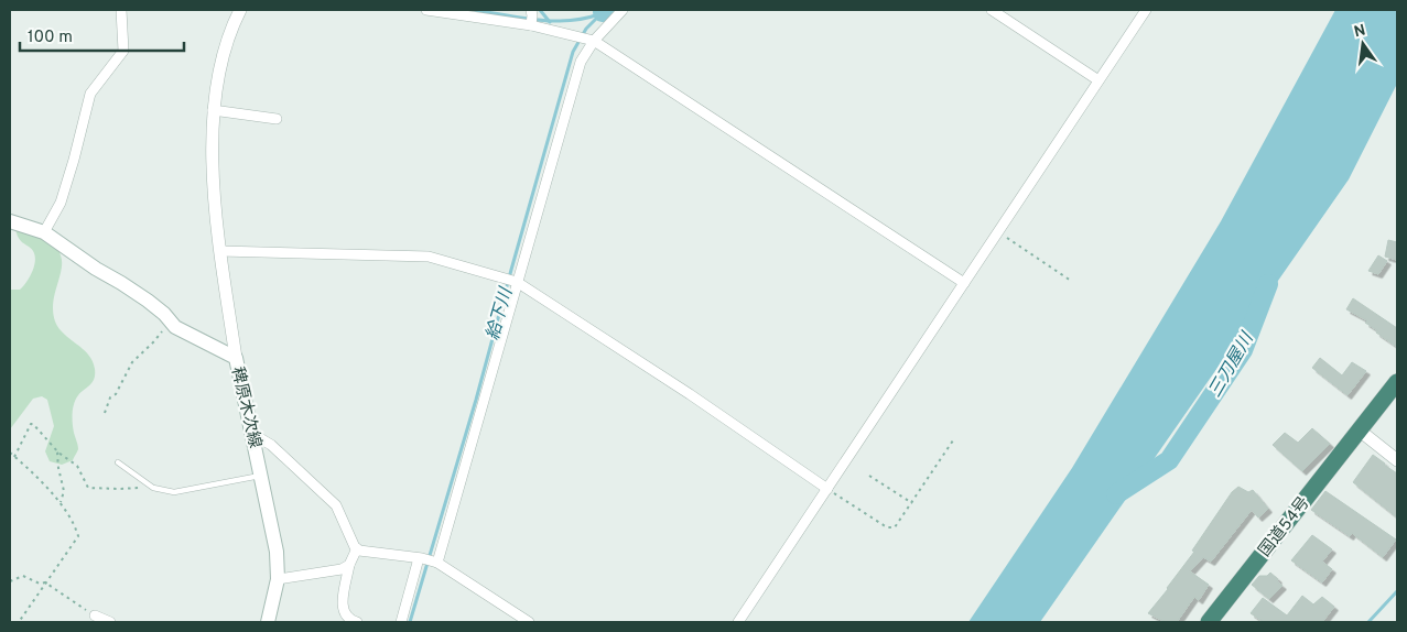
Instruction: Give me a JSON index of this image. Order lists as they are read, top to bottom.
{
  "streets": {
    "highway": ["国道54号"],
    "main road": ["稗原木次線"]
  },
  "water": ["給下川", "三刀屋川"],
  "scale_bar": "100 m",
  "north": "top"
}
